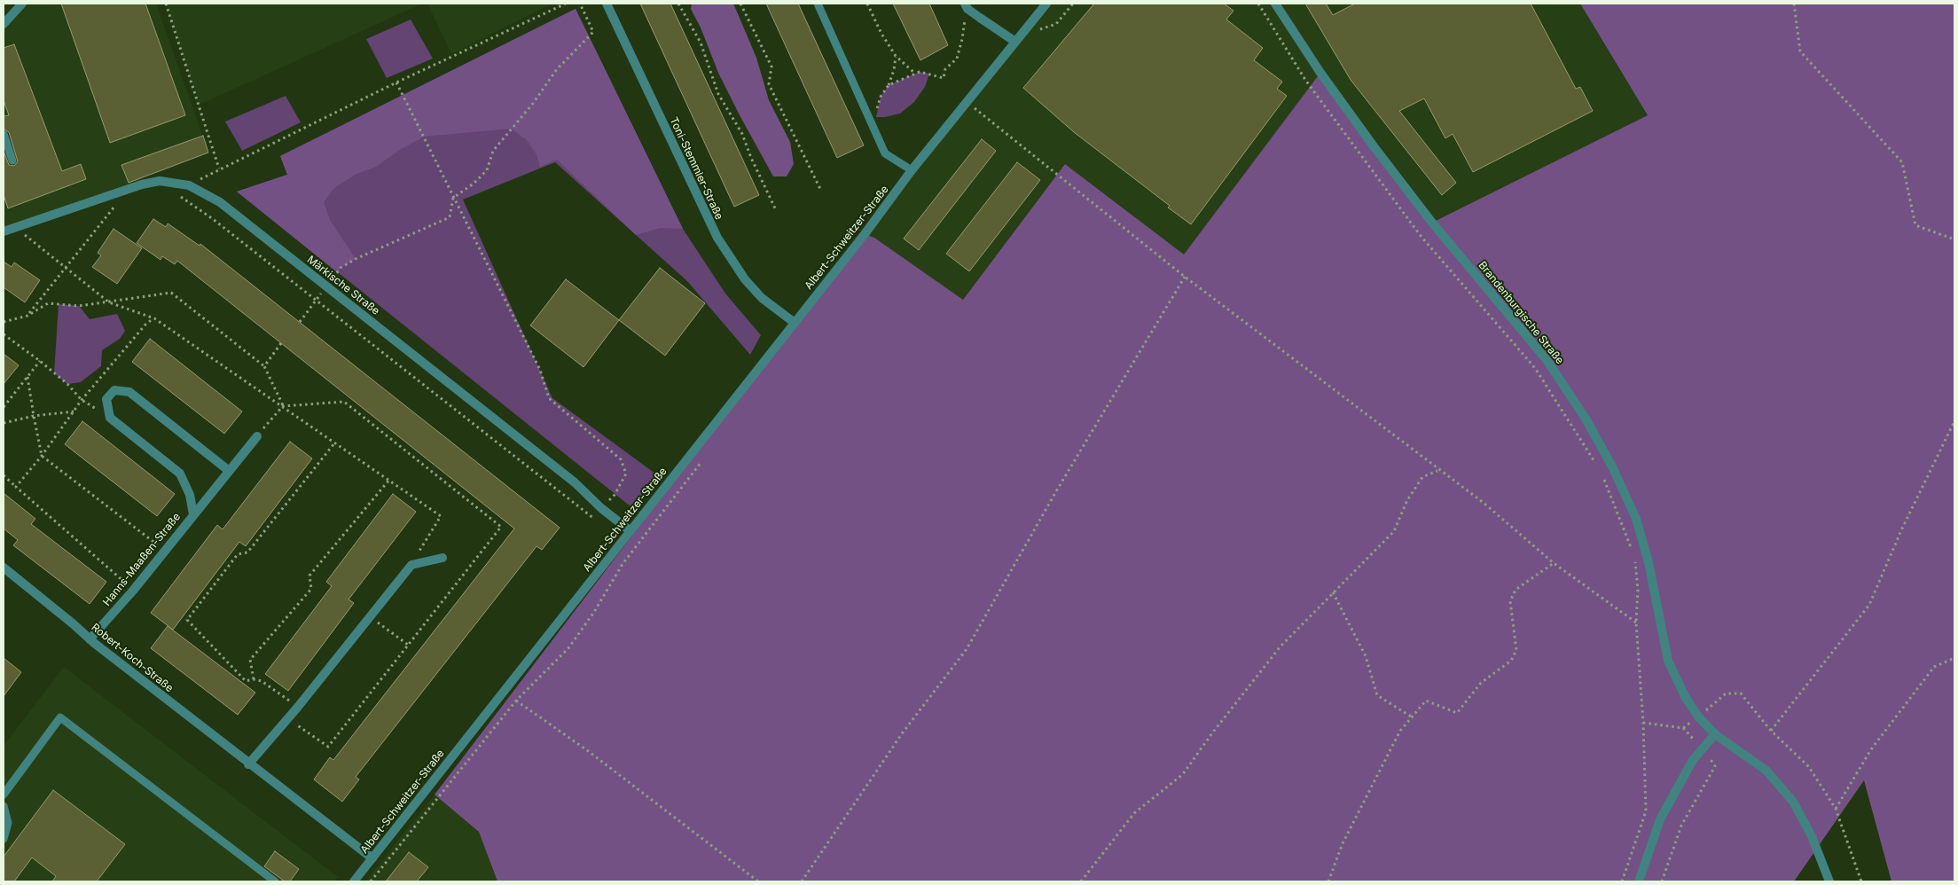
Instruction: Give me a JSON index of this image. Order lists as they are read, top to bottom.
{
  "streets": {
    "street": [
      "Toni-Stemmler-Straße",
      "Albert-Schweitzer-Straße",
      "Märkische Straße",
      "Brandenburgische Straße",
      "Hanns-Maaßen-Straße",
      "Robert-Koch-Straße"
    ]
  },
  "crossings": [
    ["Toni-Stemmler-Straße", "Albert-Schweitzer-Straße"],
    ["Albert-Schweitzer-Straße", "Märkische Straße"],
    ["Albert-Schweitzer-Straße", "Robert-Koch-Straße"],
    ["Hanns-Maaßen-Straße", "Robert-Koch-Straße"]
  ]
}
